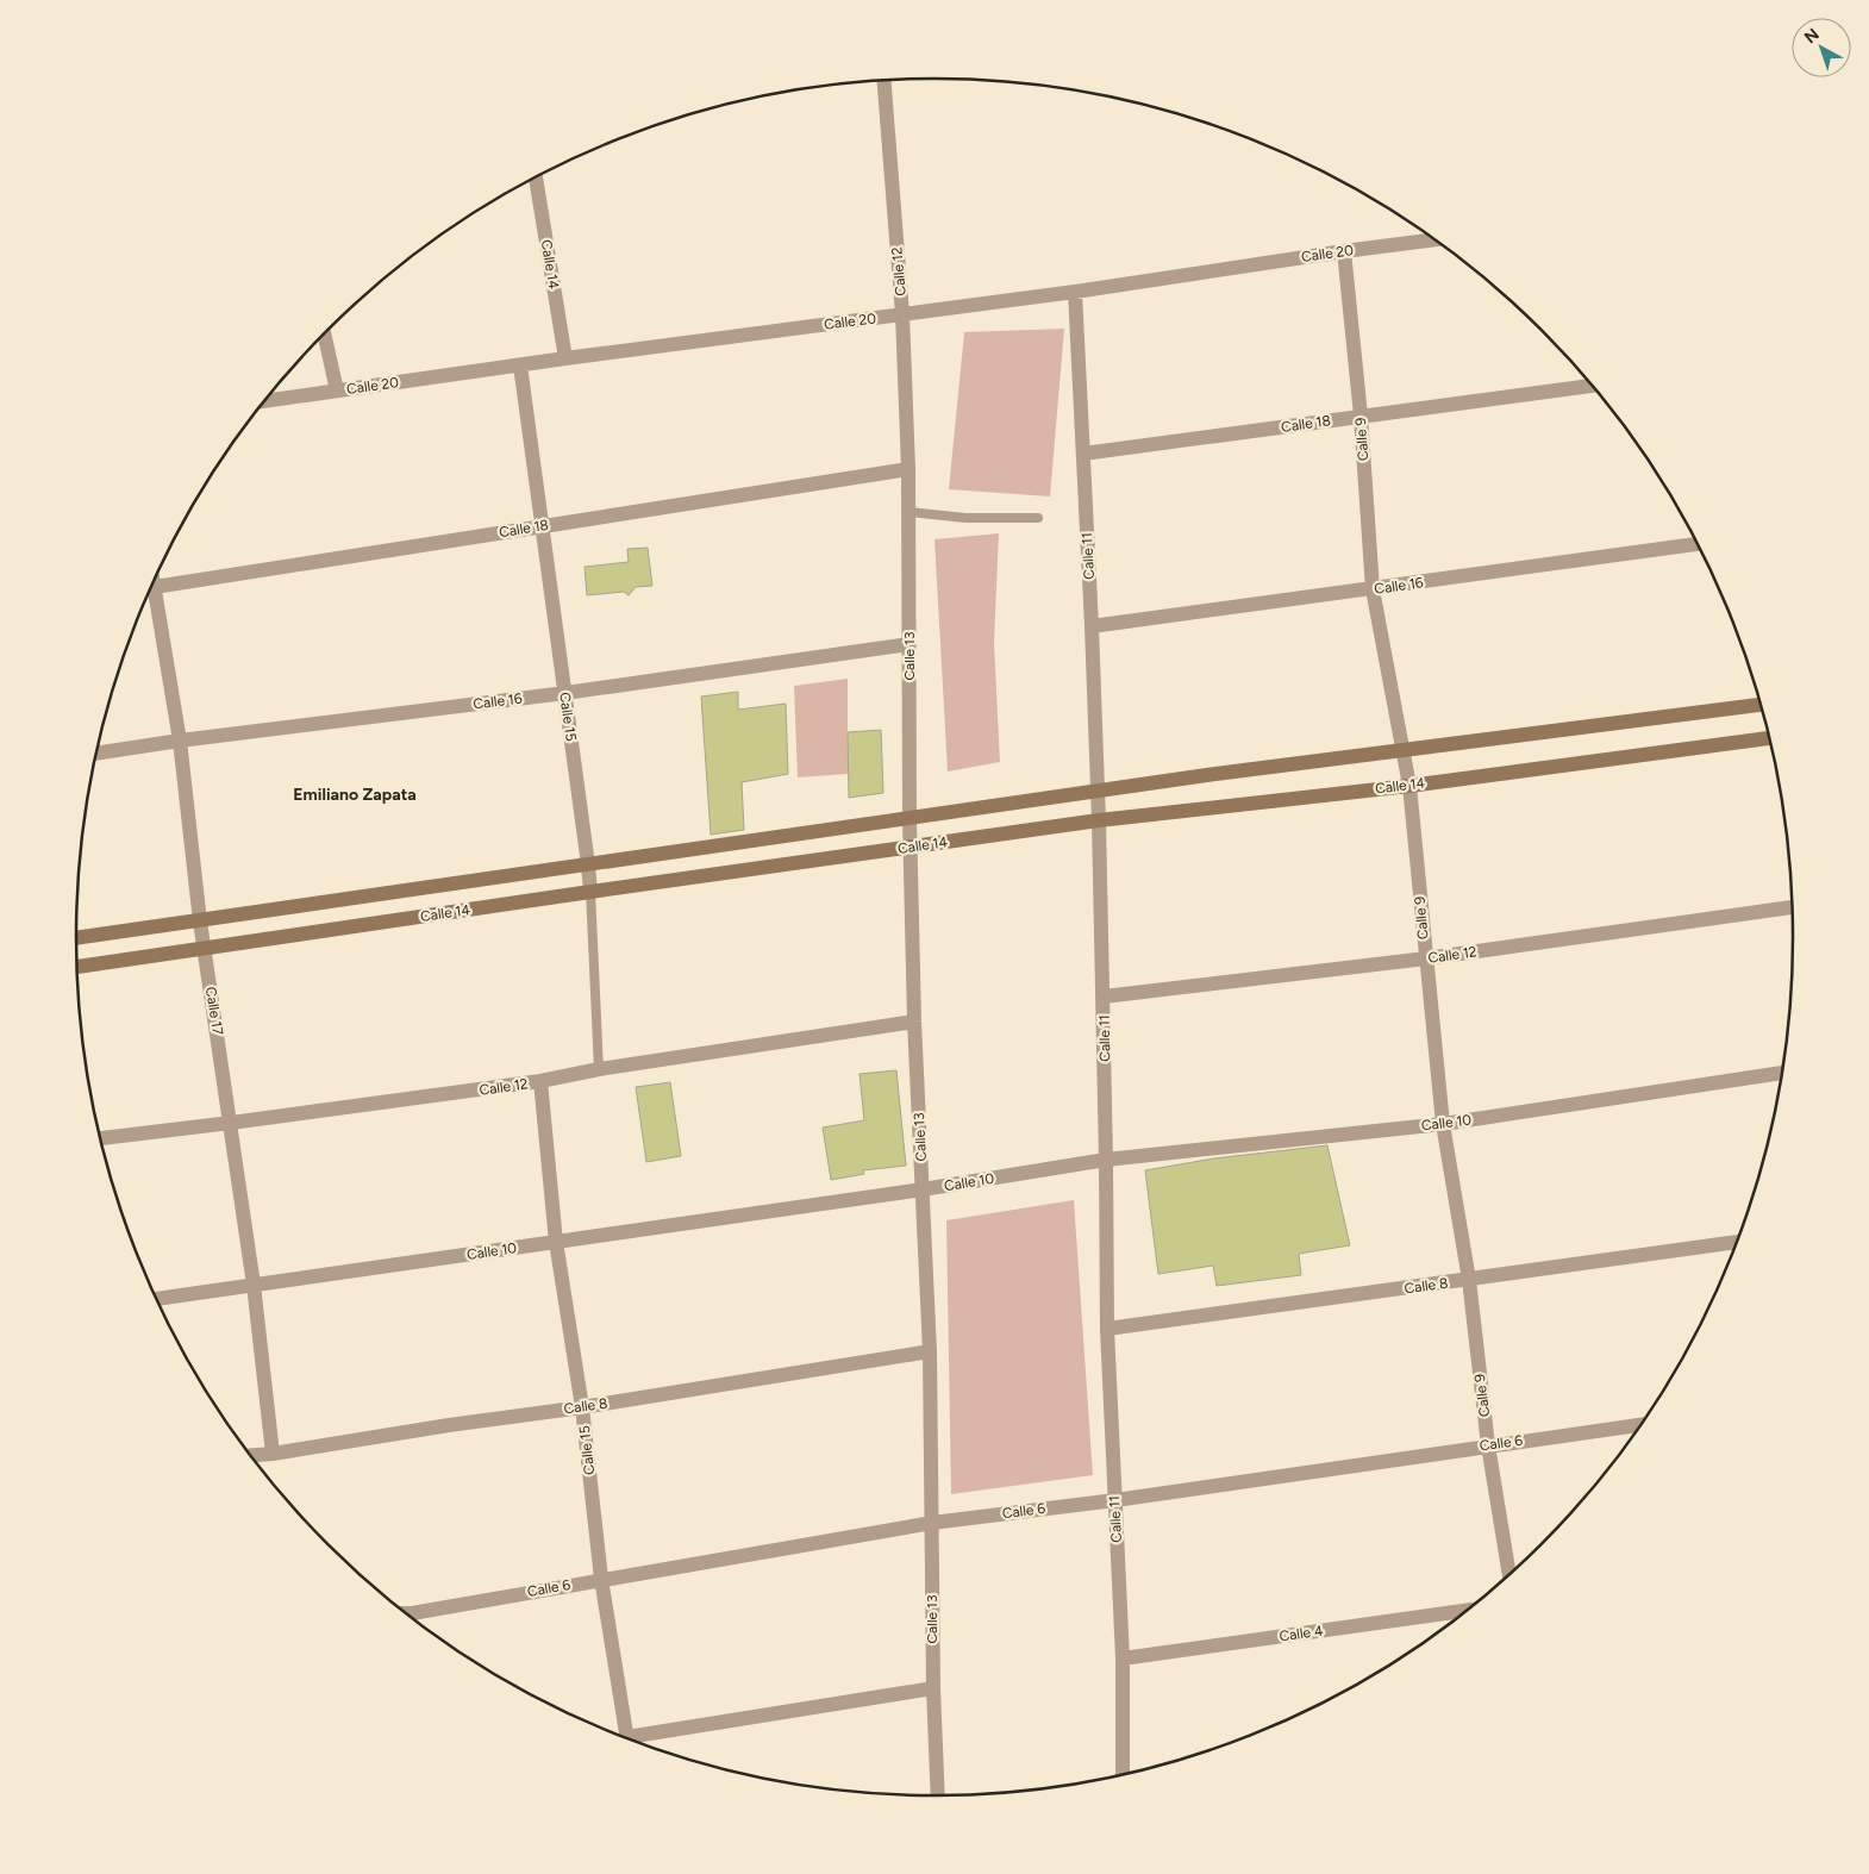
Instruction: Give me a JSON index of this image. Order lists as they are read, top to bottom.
{
  "streets": {
    "main road": ["Calle 14"],
    "street": [
      "Calle 20",
      "Calle 12",
      "Calle 18",
      "Calle 9",
      "Calle 11",
      "Calle 16",
      "Calle 13",
      "Calle 15",
      "Calle 17",
      "Calle 10",
      "Calle 8",
      "Calle 6",
      "Calle 4"
    ]
  },
  "crossings": [
    ["Calle 20", "Calle 14"],
    ["Calle 20", "Calle 12"],
    ["Calle 20", "Calle 9"],
    ["Calle 20", "Calle 11"],
    ["Calle 20", "Calle 15"],
    ["Calle 14", "Calle 9"],
    ["Calle 14", "Calle 11"],
    ["Calle 14", "Calle 13"],
    ["Calle 14", "Calle 15"],
    ["Calle 14", "Calle 17"],
    ["Calle 12", "Calle 18"],
    ["Calle 12", "Calle 9"],
    ["Calle 12", "Calle 11"],
    ["Calle 12", "Calle 13"],
    ["Calle 12", "Calle 15"],
    ["Calle 12", "Calle 17"],
    ["Calle 18", "Calle 9"],
    ["Calle 18", "Calle 11"],
    ["Calle 18", "Calle 13"],
    ["Calle 18", "Calle 15"],
    ["Calle 9", "Calle 16"],
    ["Calle 9", "Calle 10"],
    ["Calle 9", "Calle 8"],
    ["Calle 9", "Calle 6"],
    ["Calle 11", "Calle 16"],
    ["Calle 11", "Calle 10"],
    ["Calle 11", "Calle 8"],
    ["Calle 11", "Calle 6"],
    ["Calle 11", "Calle 4"],
    ["Calle 16", "Calle 13"],
    ["Calle 16", "Calle 15"],
    ["Calle 16", "Calle 17"],
    ["Calle 13", "Calle 10"],
    ["Calle 13", "Calle 8"],
    ["Calle 13", "Calle 6"],
    ["Calle 15", "Calle 10"],
    ["Calle 15", "Calle 8"],
    ["Calle 15", "Calle 6"],
    ["Calle 17", "Calle 10"],
    ["Calle 17", "Calle 8"]
  ],
  "districts": ["Emiliano Zapata"],
  "north": "top left"
}
